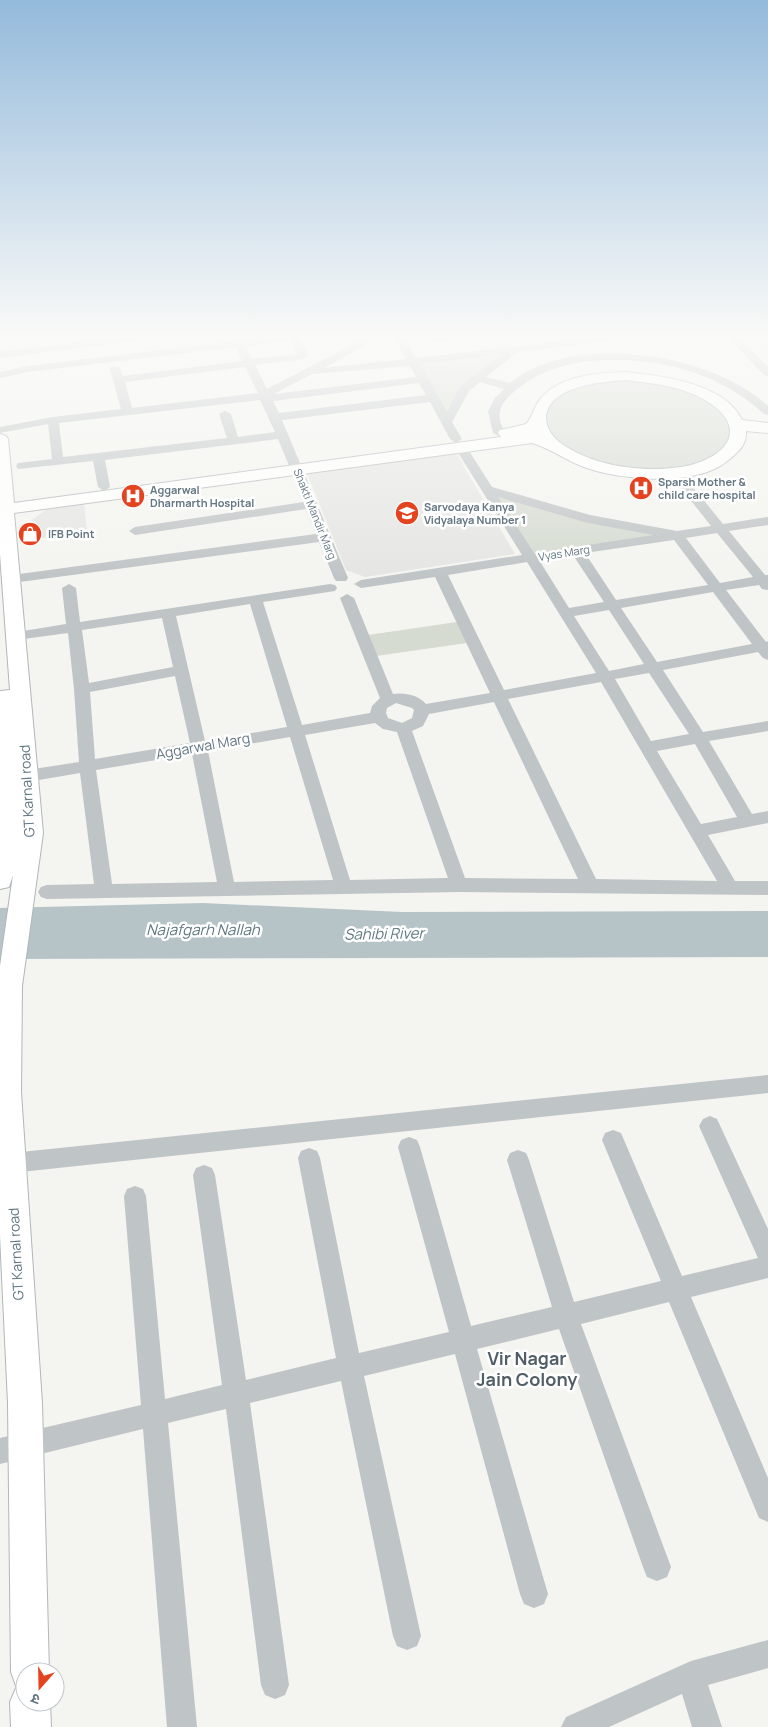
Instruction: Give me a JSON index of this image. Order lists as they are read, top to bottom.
{
  "streets": {
    "street": [
      "Shakti Mandir Marg",
      "Vyas Marg",
      "Aggarwal Marg",
      "GT Karnal road"
    ]
  },
  "crossings": [
    ["Aggarwal Marg", "GT Karnal road"]
  ],
  "districts": ["Vir Nagar Jain Colony"],
  "water": ["Najafgarh Nallah", "Sahibi River"],
  "places": {
    "hospital": ["Sparsh Mother & child care hospital", "Aggarwal Dharmarth Hospital"],
    "school or university": ["Sarvodaya Kanya Vidyalaya Number 1"],
    "shop": ["IFB Point"]
  },
  "north": "bottom"
}
